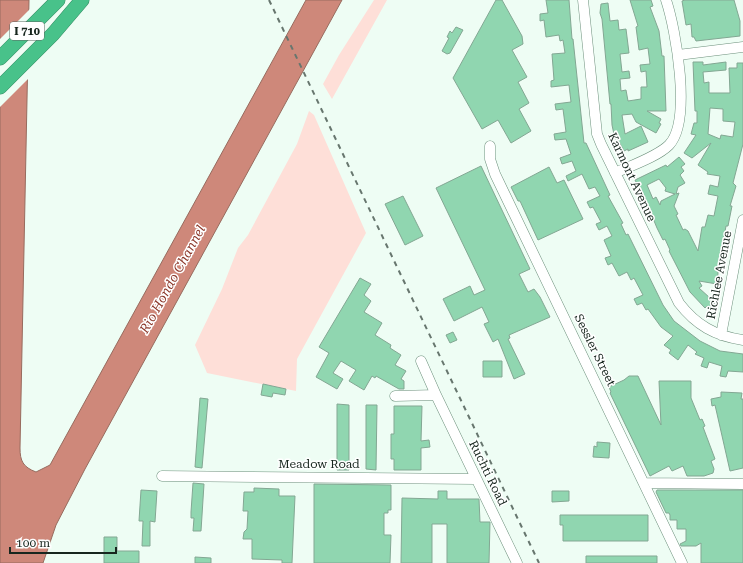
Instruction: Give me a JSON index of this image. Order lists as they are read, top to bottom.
{
  "streets": {
    "highway": ["I 710"],
    "street": [
      "Karmont Avenue",
      "Richlee Avenue",
      "Sessler Street",
      "Meadow Road",
      "Ruchti Road"
    ]
  },
  "crossings": [
    ["Karmont Avenue", "Richlee Avenue"],
    ["Meadow Road", "Ruchti Road"]
  ],
  "water": ["Rio Hondo Channel"],
  "scale_bar": "100 m"
}
